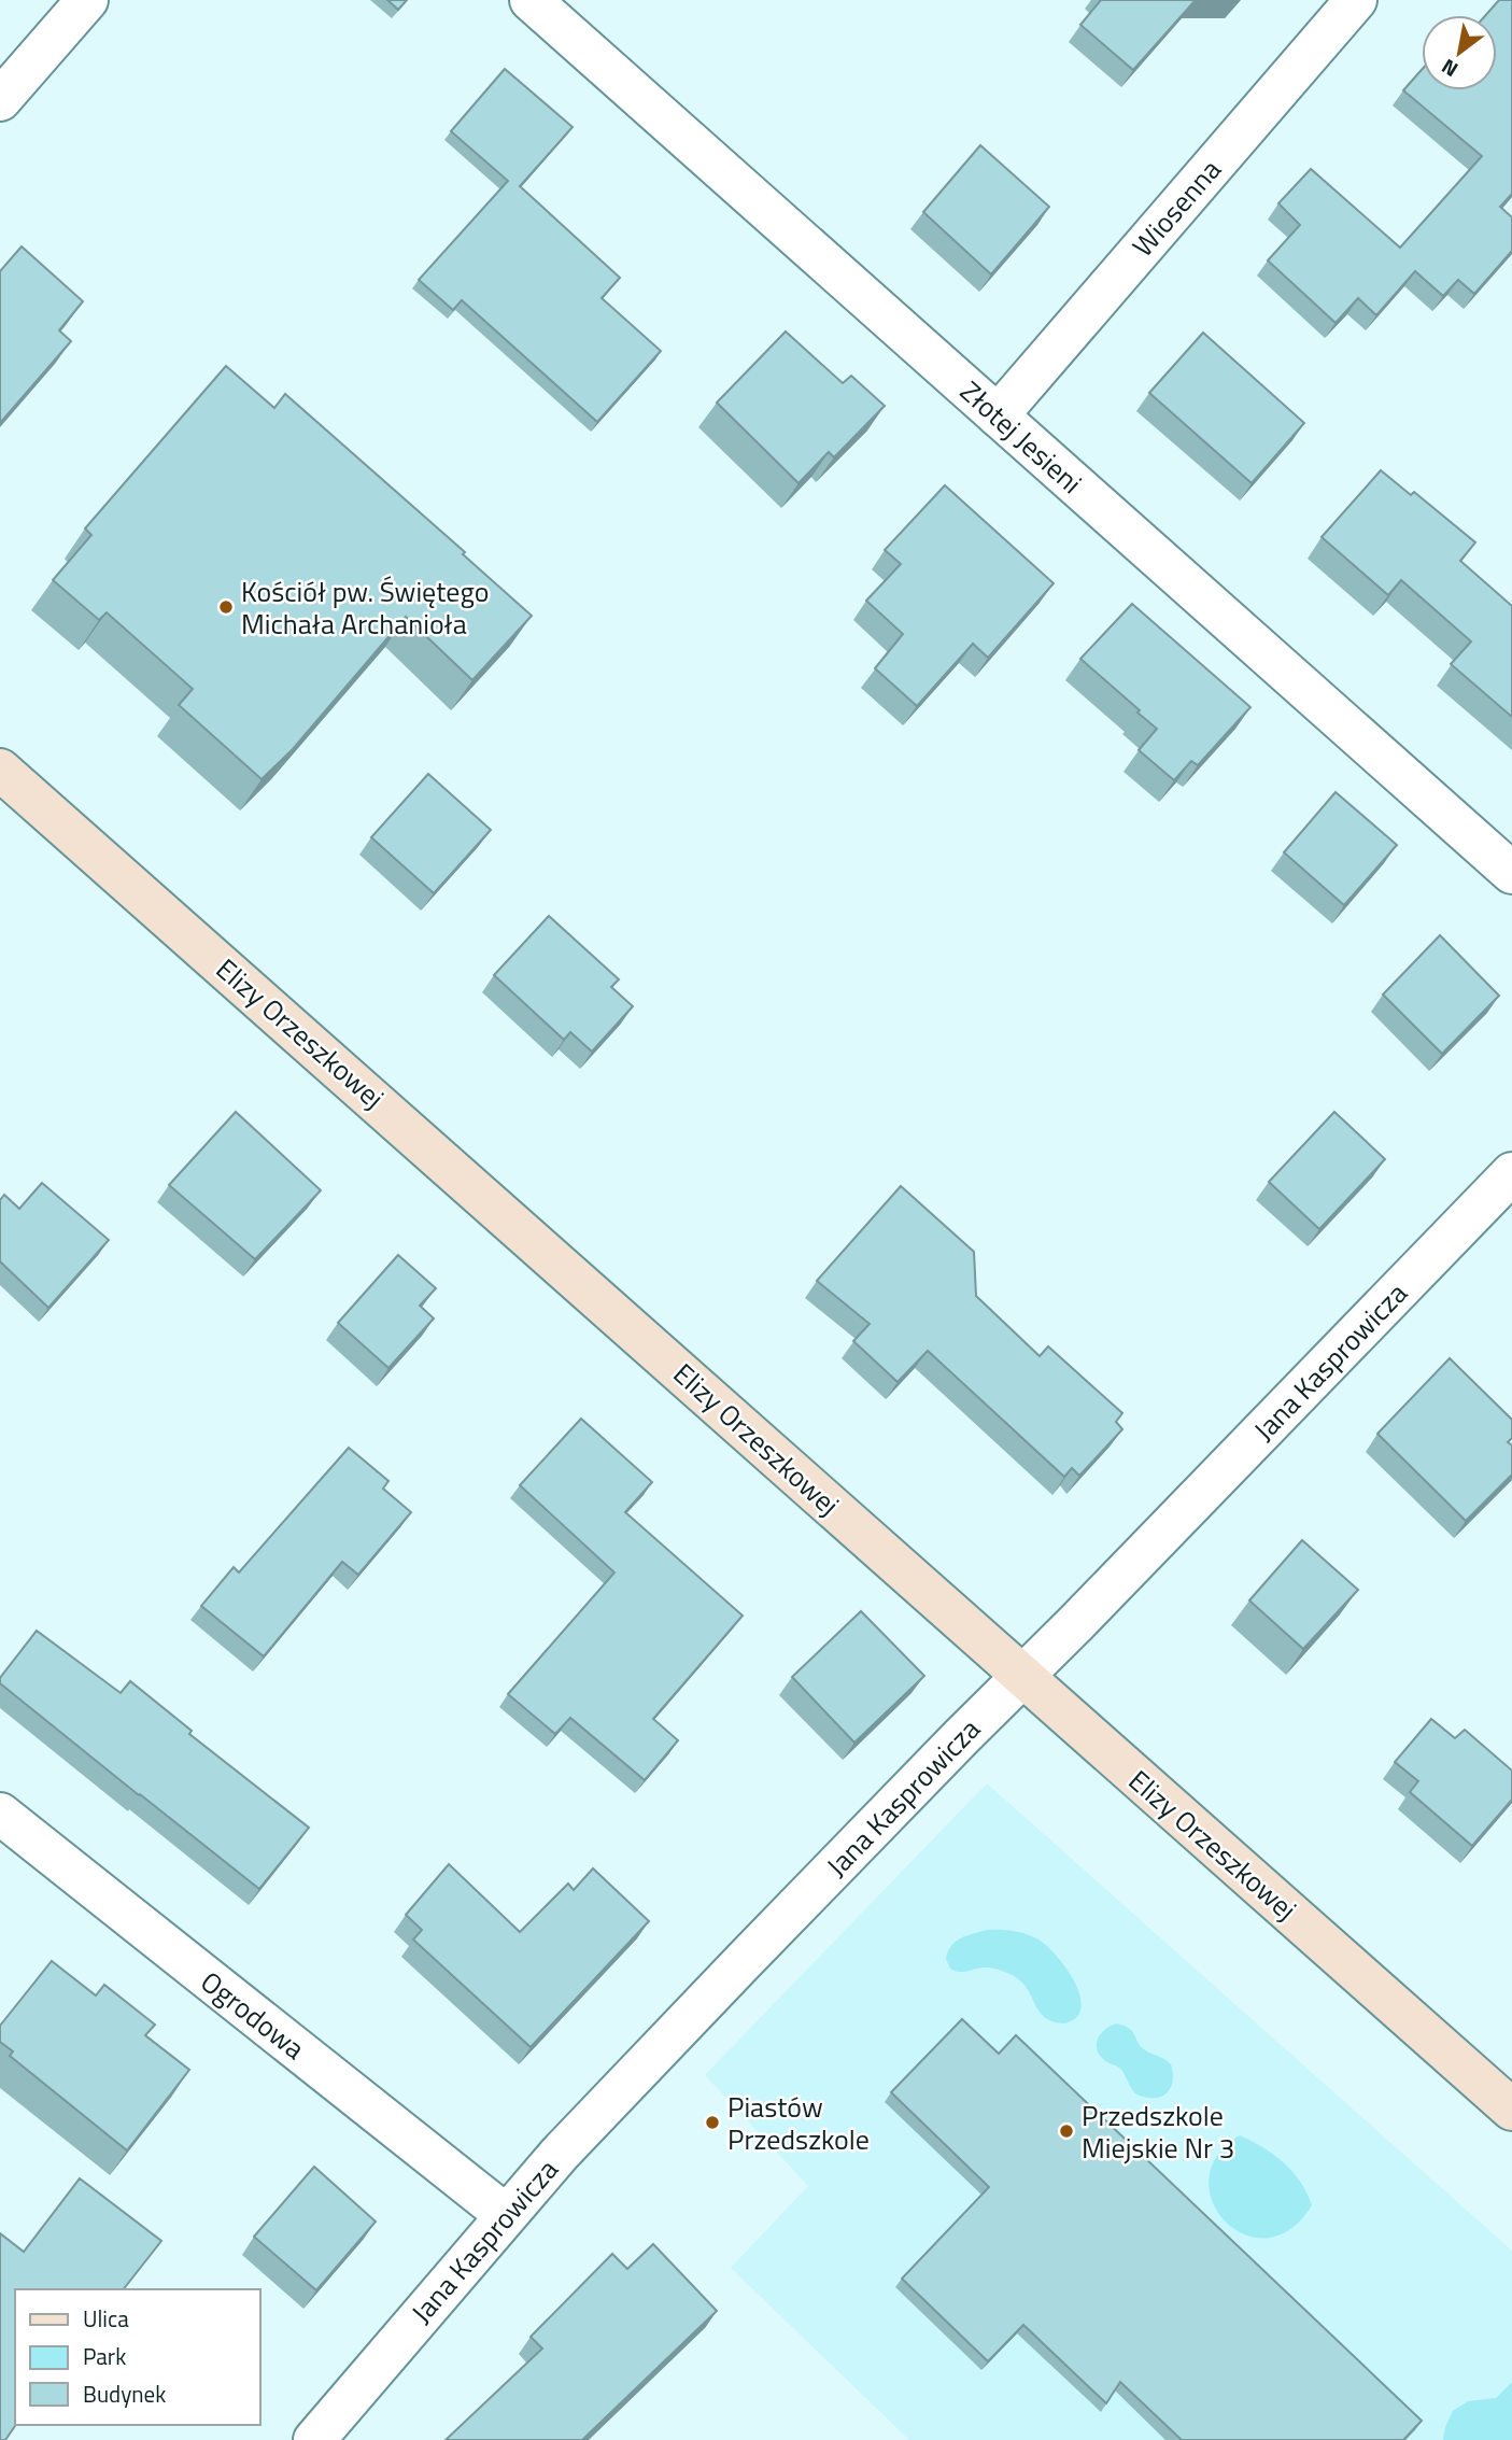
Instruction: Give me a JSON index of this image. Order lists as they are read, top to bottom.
{
  "streets": {
    "street": [
      "Wiosenna",
      "Złotej Jesieni",
      "Elizy Orzeszkowej",
      "Jana Kasprowicza",
      "Ogrodowa"
    ]
  },
  "crossings": [
    ["Wiosenna", "Złotej Jesieni"],
    ["Elizy Orzeszkowej", "Jana Kasprowicza"],
    ["Jana Kasprowicza", "Ogrodowa"]
  ],
  "places": ["Kościół pw. Świętego Michała Archanioła", "Piastów Przedszkole", "Przedszkole Miejskie Nr 3"],
  "legend": ["Ulica", "Park", "Budynek"],
  "north": "bottom left"
}
